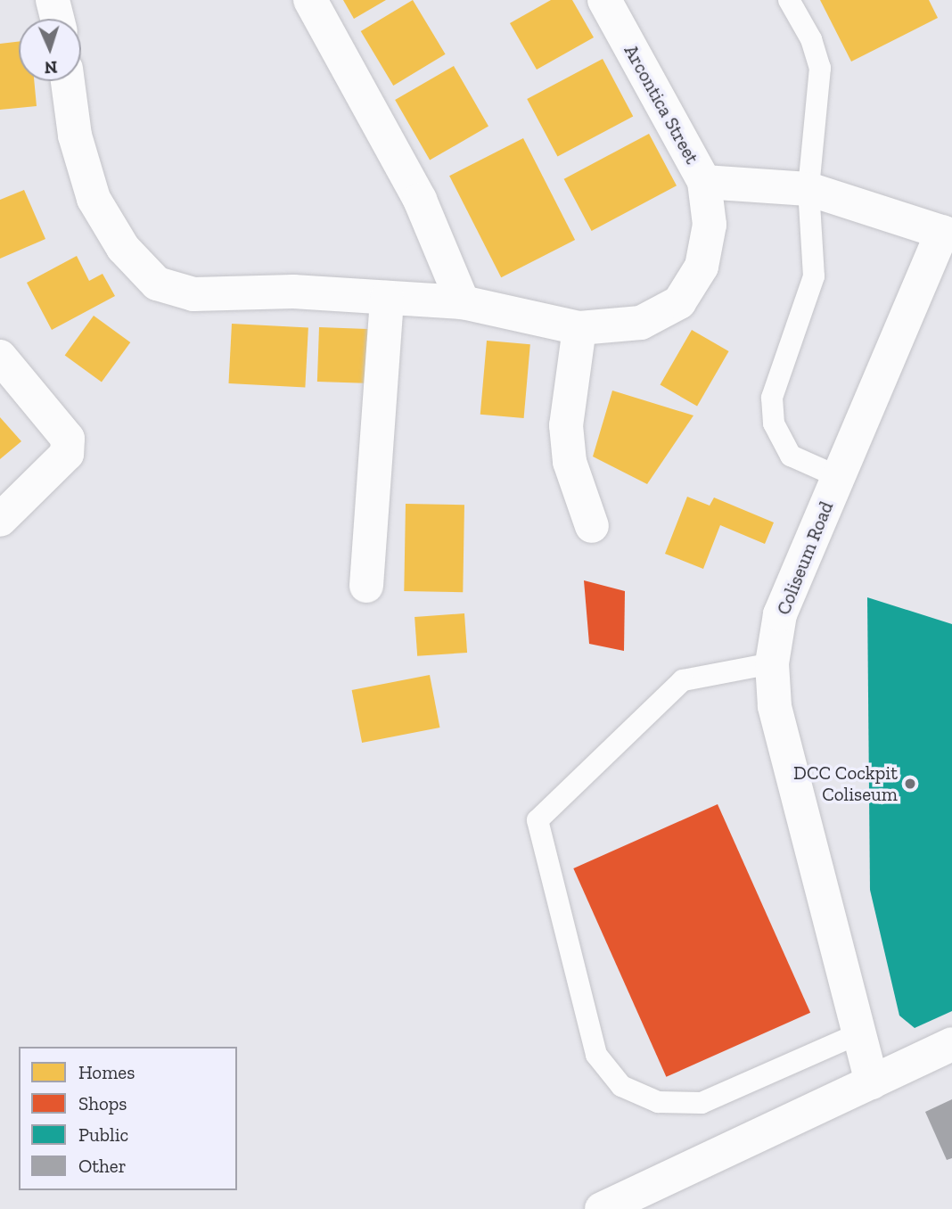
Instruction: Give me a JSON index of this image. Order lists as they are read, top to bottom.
{
  "streets": {
    "street": ["Arcontica Street", "Coliseum Road"]
  },
  "crossings": [
    ["Arcontica Street", "Coliseum Road"]
  ],
  "places": ["DCC Cockpit Coliseum"],
  "legend": [
    "Homes",
    "Shops",
    "Public",
    "Other"
  ],
  "north": "bottom"
}
